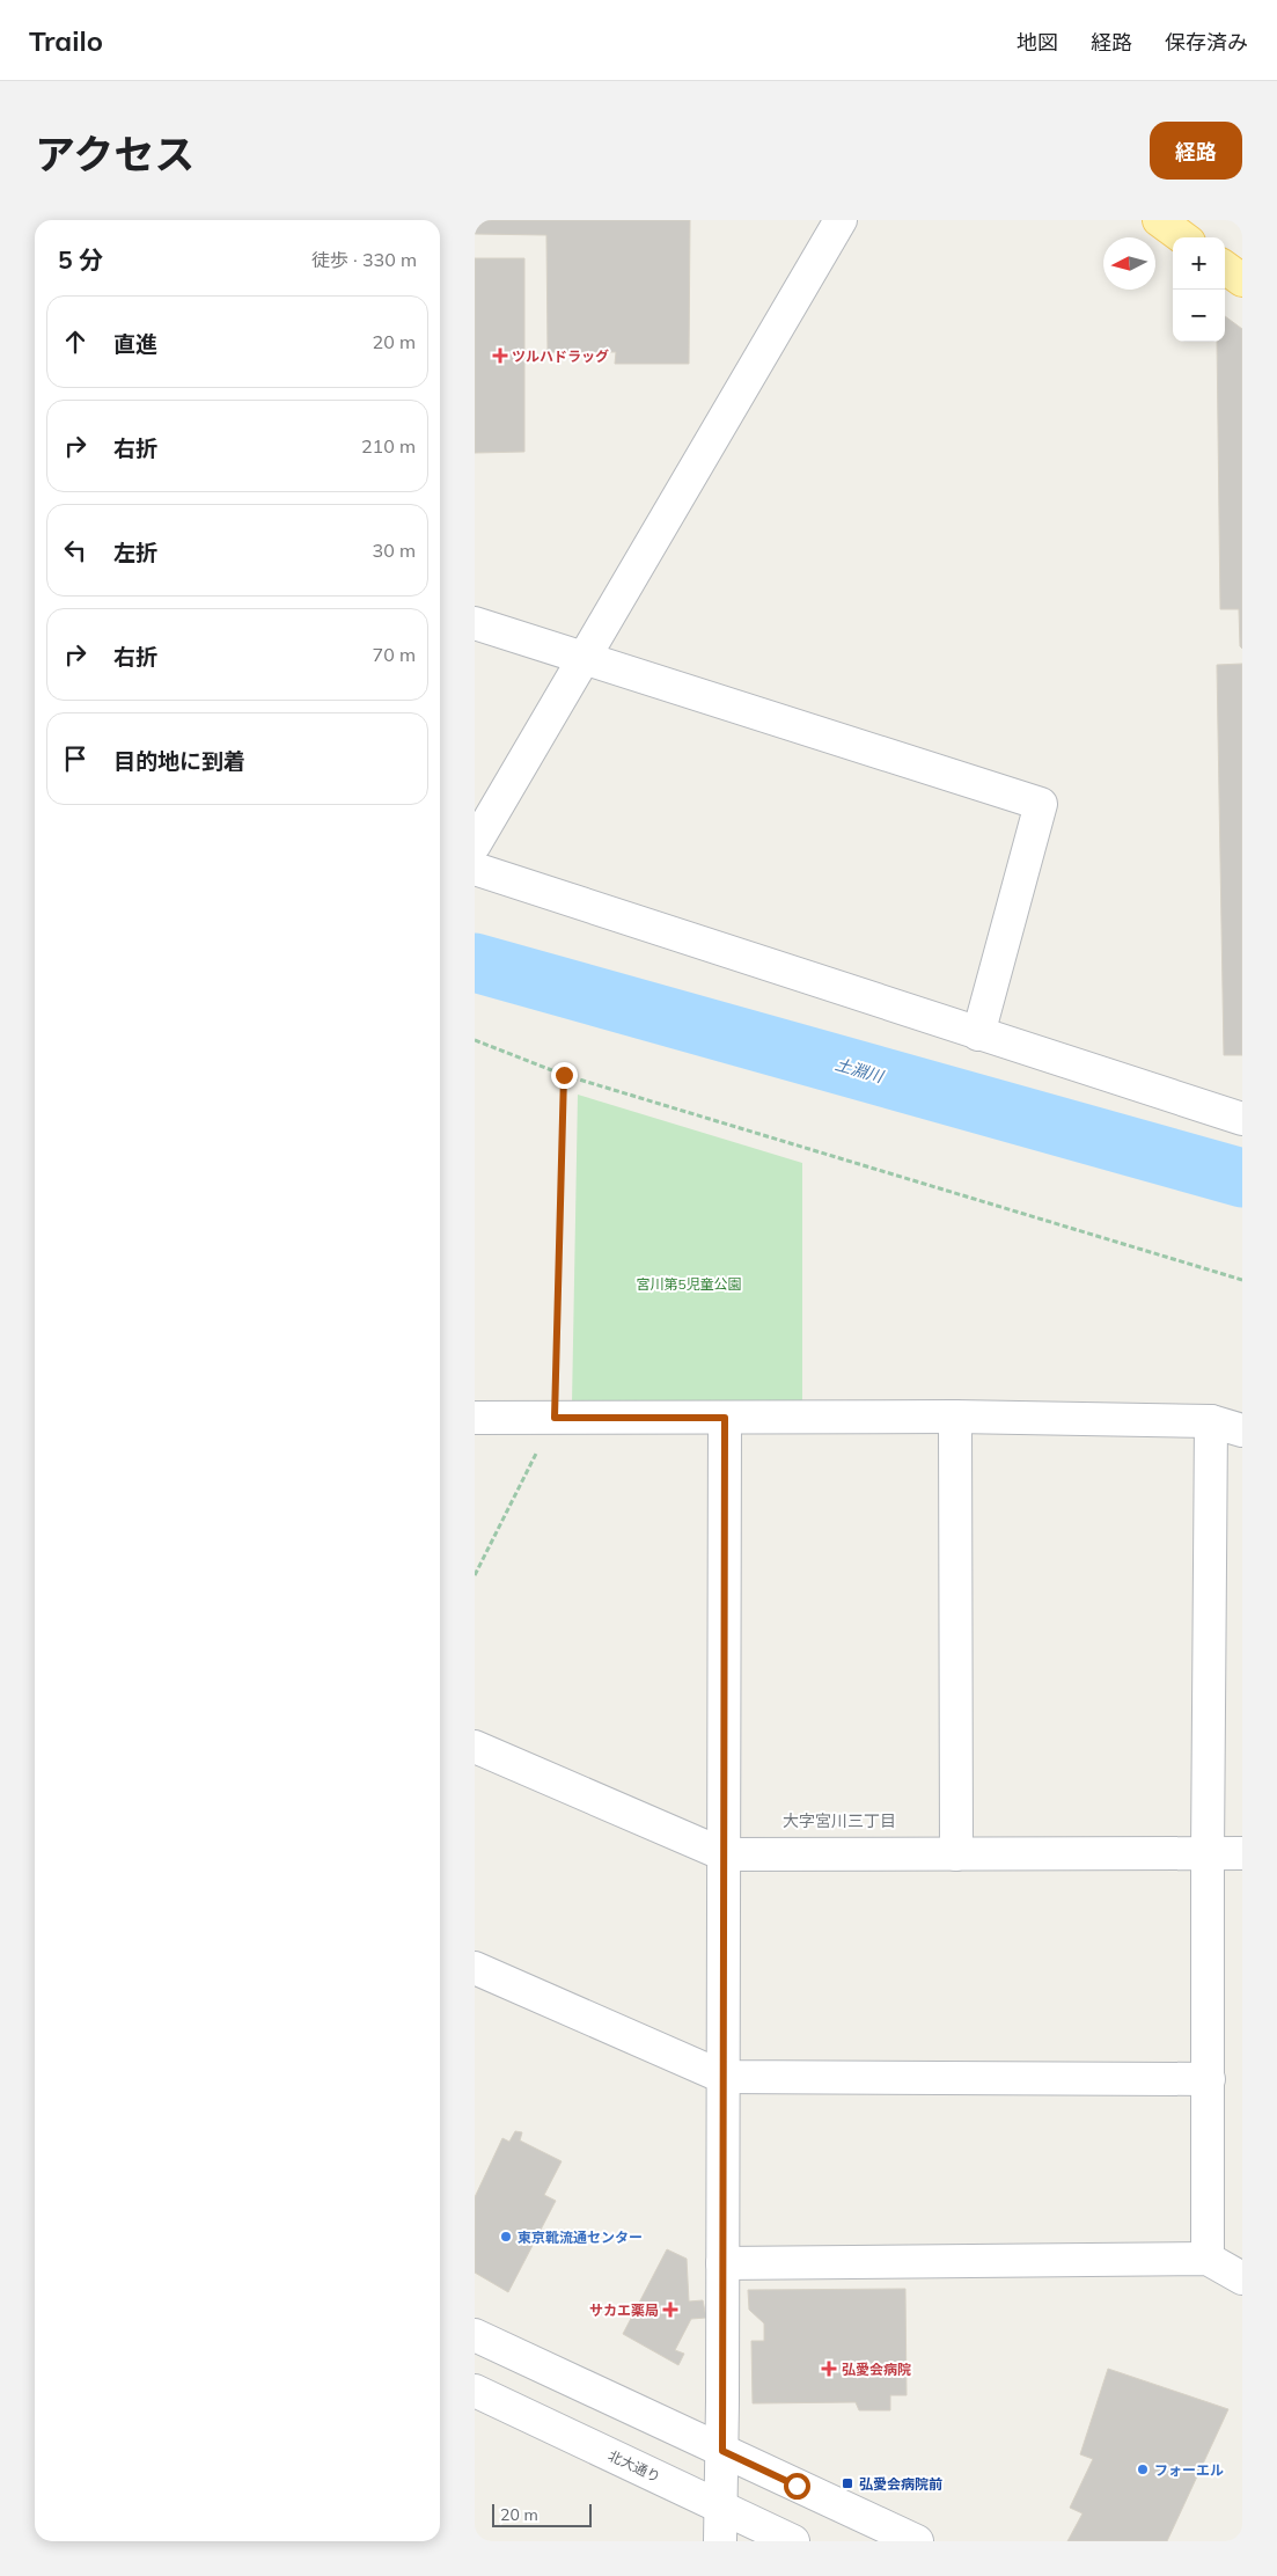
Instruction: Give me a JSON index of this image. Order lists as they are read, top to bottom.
{
  "streets": {
    "street": ["北大通り"]
  },
  "districts": ["大字宮川三丁目"],
  "water": ["土淵川"],
  "parks": ["宮川第5児童公園"],
  "places": {
    "health": ["ツルハドラッグ", "サカエ薬局", "弘愛会病院"],
    "other": ["東京靴流通センター", "フォーエル"],
    "transit": ["弘愛会病院前"]
  },
  "scale_bar": "20 m",
  "north": "left",
  "page": {
    "header": "Trailo",
    "nav": ["地図", "経路", "保存済み"],
    "title": "アクセス",
    "buttons": "経路",
    "heading": ["5 分", "徒歩 · 330 m"],
    "map_buttons": ["+", "−"],
    "list": [
      ["直進", "20 m"],
      ["右折", "210 m"],
      ["左折", "30 m"],
      ["右折", "70 m"],
      "目的地に到着"
    ],
    "scale": "20 m"
  }
}
